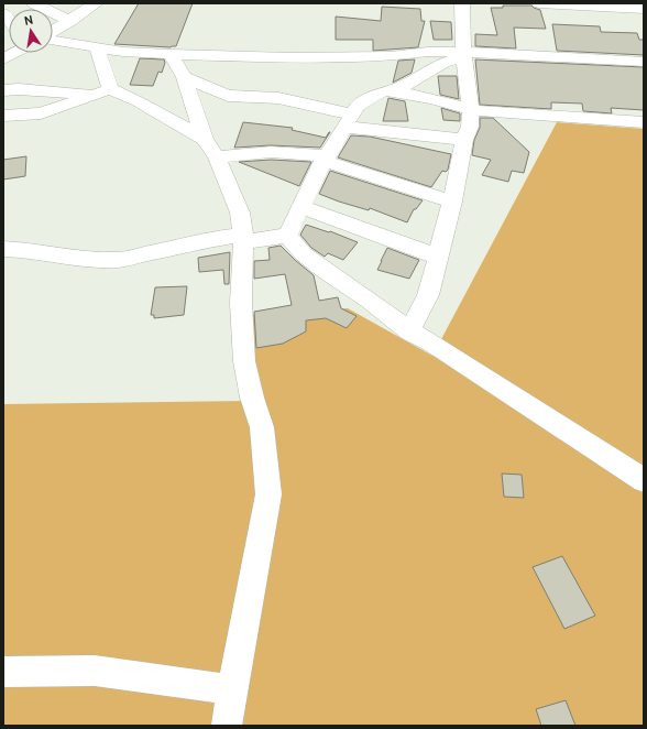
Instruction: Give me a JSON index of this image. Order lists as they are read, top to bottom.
{
  "north": "top"
}
